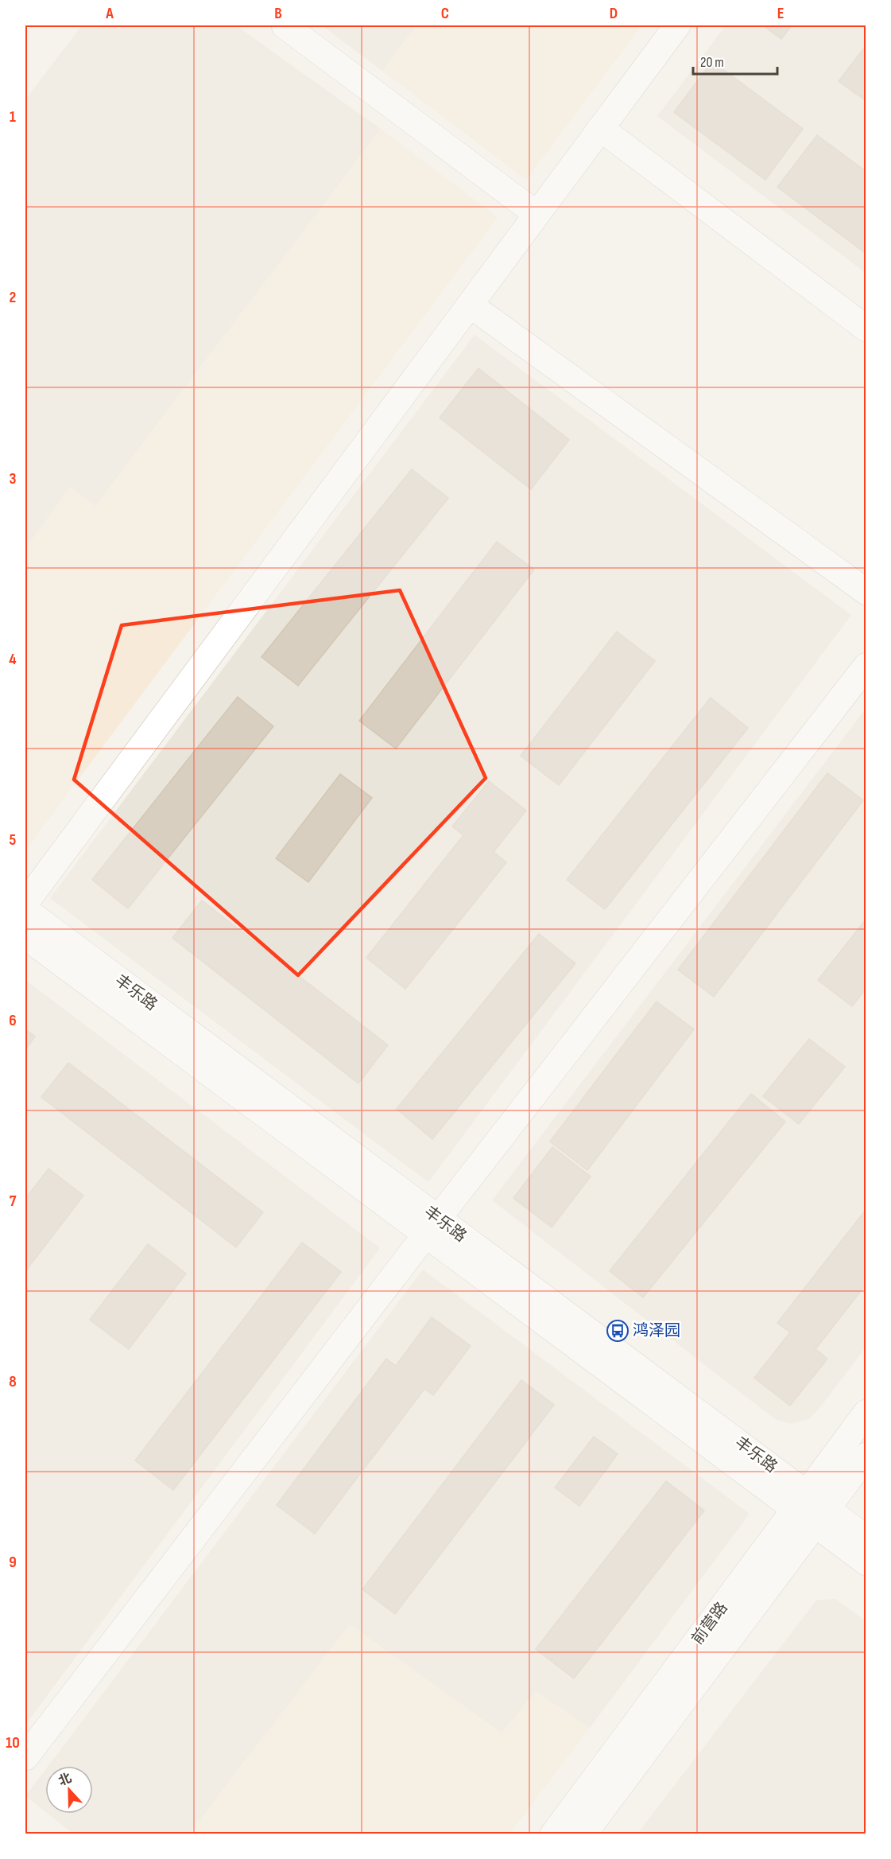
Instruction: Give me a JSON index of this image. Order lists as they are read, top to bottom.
{
  "streets": {
    "street": ["丰乐路", "前营路"]
  },
  "places": {
    "bus stop": ["鸿泽园"]
  },
  "scale_bar": "20 m",
  "north": "top",
  "grid": {
    "columns": [
      "A",
      "B",
      "C",
      "D",
      "E"
    ],
    "rows": [
      "1",
      "2",
      "3",
      "4",
      "5",
      "6",
      "7",
      "8",
      "9",
      "10"
    ]
  }
}
